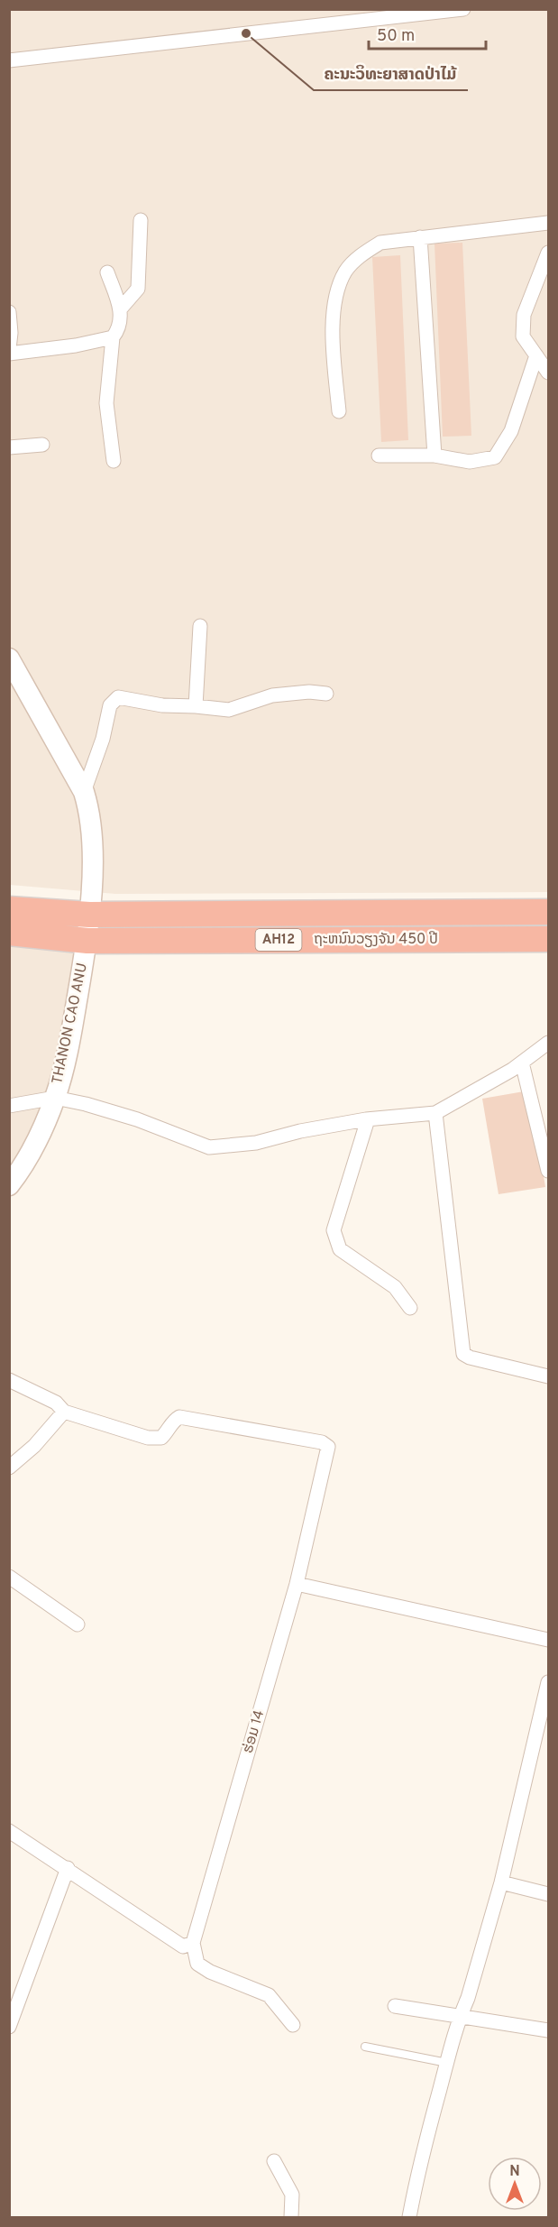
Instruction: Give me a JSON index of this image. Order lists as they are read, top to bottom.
{
  "streets": {
    "highway": ["AH12", "ຖະຫນົນວຽງຈັນ 450 ປີ"],
    "street": ["THANON CAO ANU", "ຮ່ອມ 14"]
  },
  "crossings": [
    ["ຖະຫນົນວຽງຈັນ 450 ປີ", "THANON CAO ANU"]
  ],
  "places": ["ຄະນະວິທະຍາສາດປ່າໄມ້"],
  "scale_bar": "50 m",
  "north": "top"
}
